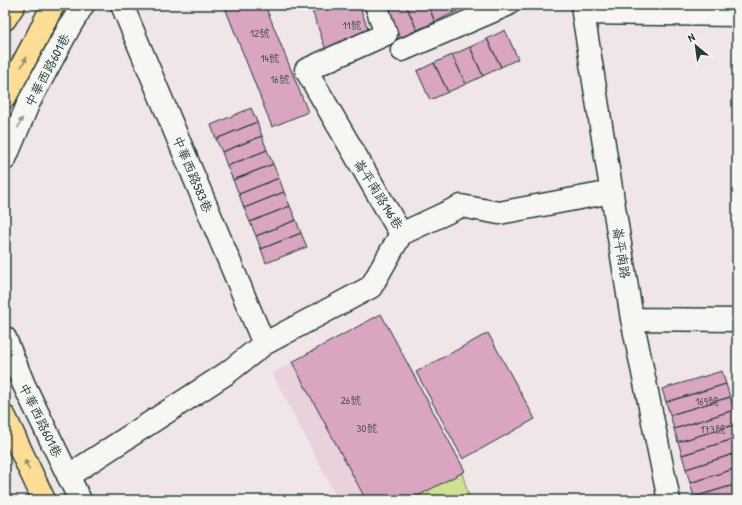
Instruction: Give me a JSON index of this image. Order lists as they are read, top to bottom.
{
  "streets": {
    "street": [
      "中華西路601巷",
      "中華西路583巷",
      "崙平南路146巷",
      "崙平南路"
    ]
  },
  "crossings": [
    ["崙平南路146巷", "崙平南路"]
  ],
  "one_way": ["中華西路601巷"],
  "house_numbers": [
    "11號",
    "12號",
    "14號",
    "16號",
    "26號",
    "169號",
    "30號",
    "173號"
  ],
  "north": "top left"
}
